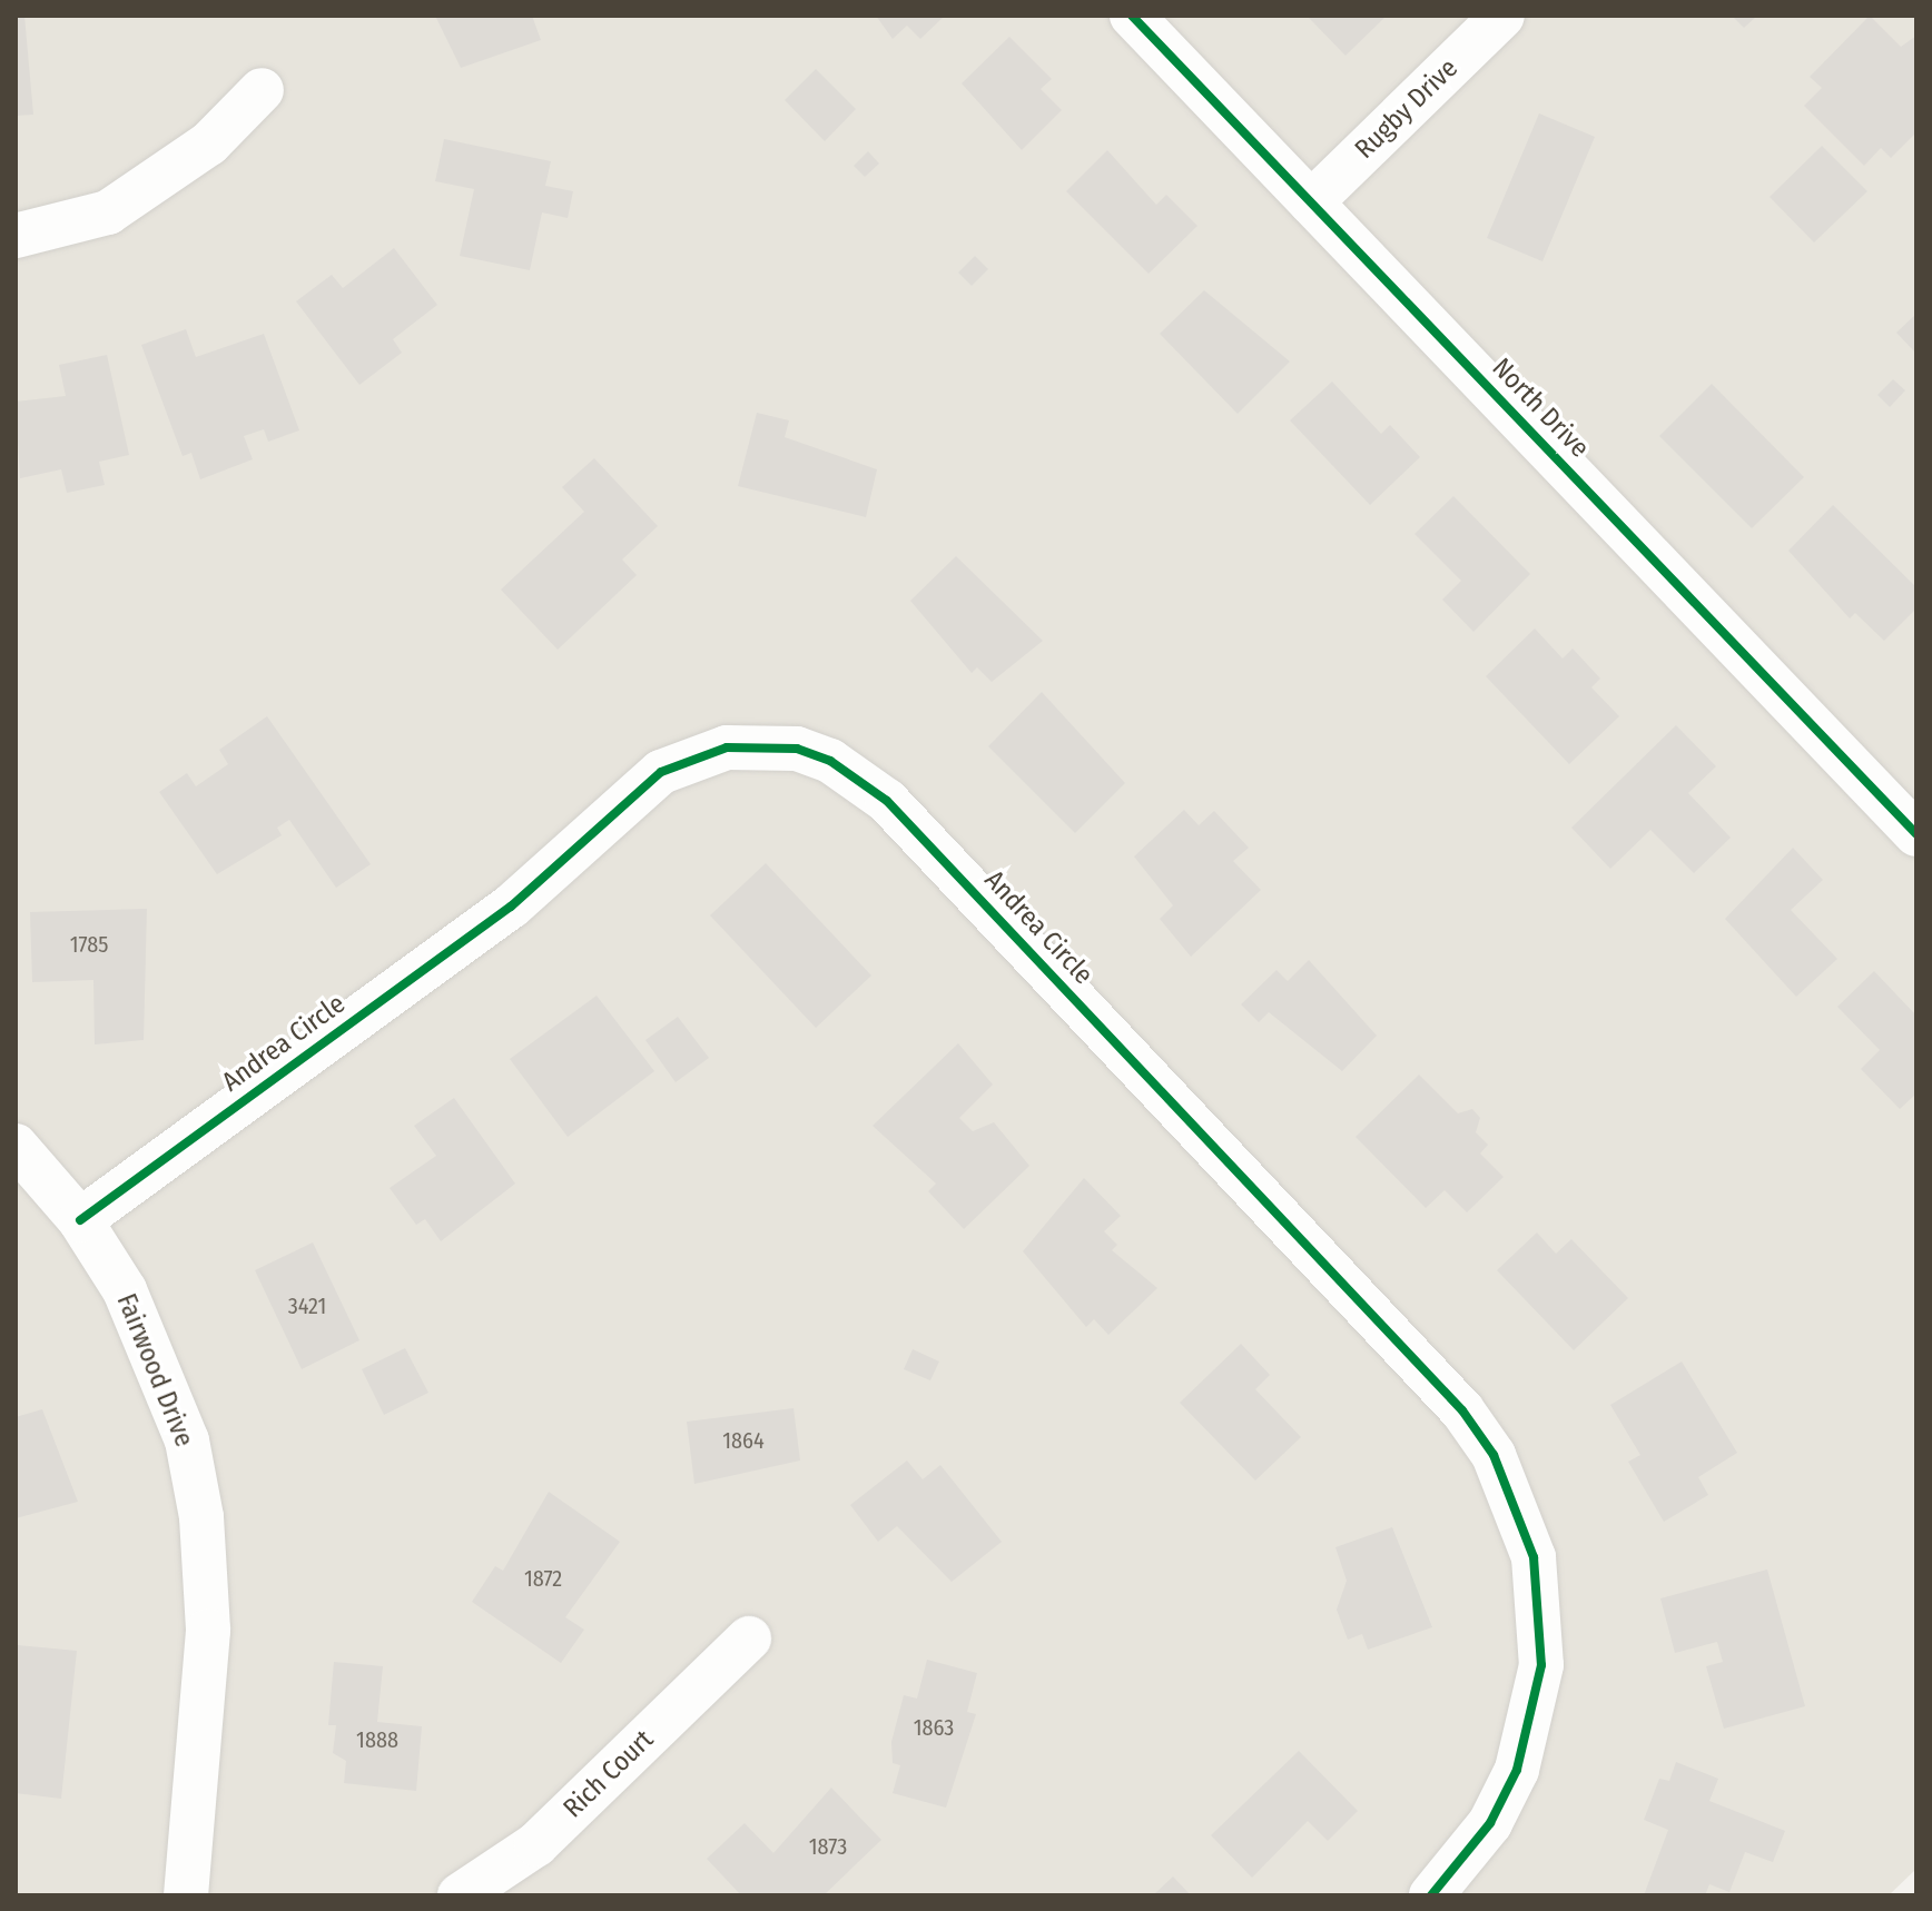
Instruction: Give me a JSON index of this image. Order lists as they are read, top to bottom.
{
  "streets": {
    "street": [
      "Rugby Drive",
      "North Drive",
      "Andrea Circle",
      "Fairwood Drive",
      "Rich Court"
    ]
  },
  "crossings": [
    ["Rugby Drive", "North Drive"],
    ["Andrea Circle", "Fairwood Drive"]
  ],
  "house_numbers": [
    "1785",
    "3421",
    "1864",
    "1872",
    "1863",
    "1888",
    "1873"
  ]
}
